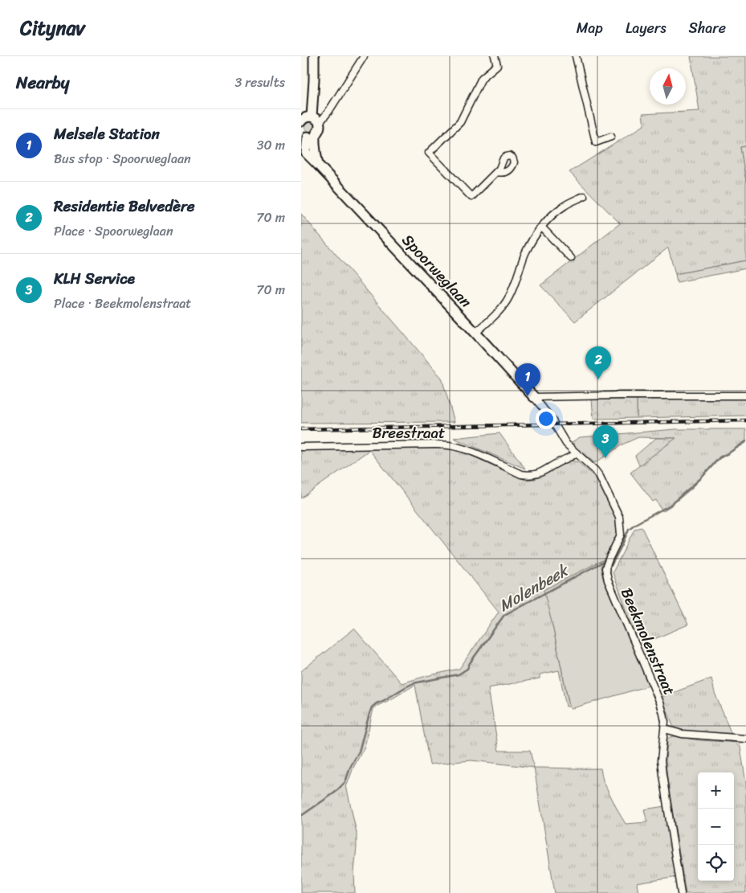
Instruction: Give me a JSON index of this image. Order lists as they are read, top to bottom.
{
  "streets": {
    "street": ["Spoorweglaan", "Breestraat", "Beekmolenstraat"]
  },
  "crossings": [
    ["Spoorweglaan", "Beekmolenstraat"],
    ["Breestraat", "Beekmolenstraat"]
  ],
  "water": ["Molenbeek"],
  "north": "top",
  "page": {
    "header": "Citynav",
    "nav": ["Map", "Layers", "Share"],
    "heading": ["Nearby", "3 results"],
    "list": [
      {
        "mark": "1",
        "name": "Melsele Station",
        "note": "Bus stop · Spoorweglaan",
        "value": "30 m"
      },
      {
        "mark": "2",
        "name": "Residentie Belvedère",
        "note": "Place · Spoorweglaan",
        "value": "70 m"
      },
      {
        "mark": "3",
        "name": "KLH Service",
        "note": "Place · Beekmolenstraat",
        "value": "70 m"
      }
    ],
    "pins": ["2", "1", "3"],
    "map_buttons": ["+", "−"]
  }
}
